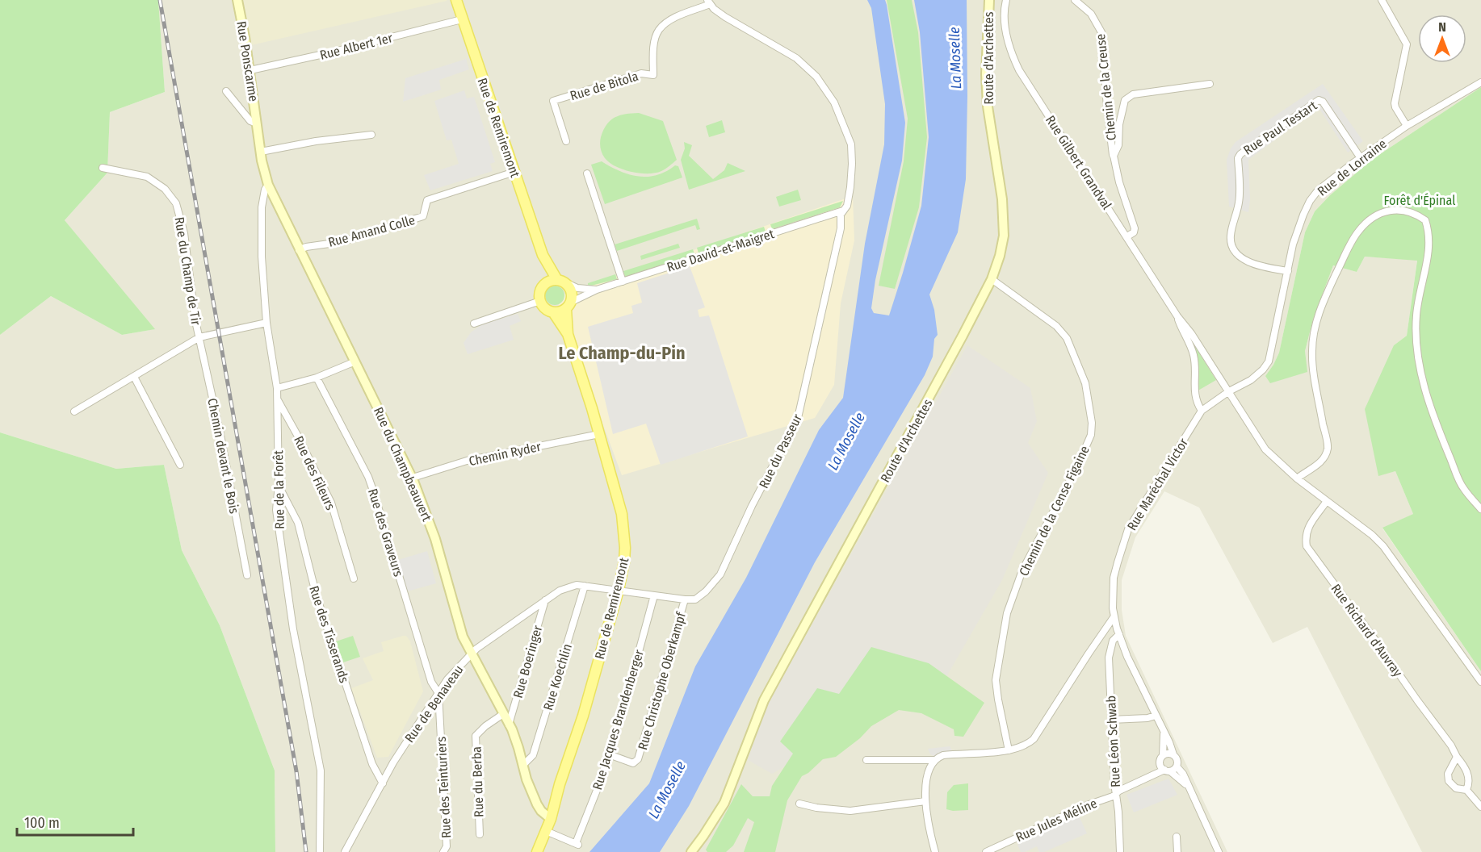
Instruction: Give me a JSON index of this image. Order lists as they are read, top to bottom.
{
  "streets": {
    "main road": ["Rue de Remiremont"],
    "street": [
      "Rue Albert 1er",
      "Route d'Archettes",
      "Rue Ponscarme",
      "Rue de Bitola",
      "Chemin de la Creuse",
      "Rue Paul Testart",
      "Rue Gilbert Grandval",
      "Rue de Lorraine",
      "Rue Amand Colle",
      "Rue David-et-Maigret",
      "Rue du Champ de Tir",
      "Rue du Passeur",
      "Chemin Ryder",
      "Chemin devant le Bois",
      "Rue du Champbeauvert",
      "Rue des Fileurs",
      "Rue Maréchal Victor",
      "Rue de la Forêt",
      "Chemin de la Cense Figaine",
      "Rue des Graveurs",
      "Rue Richard d'Auvray",
      "Rue des Tisserands",
      "Rue Boeringer",
      "Rue Koechlin",
      "Rue Christophe Oberkampf",
      "Rue de Benaveau",
      "Rue Jacques Brandenberger",
      "Rue Léon Schwab",
      "Rue du Berba",
      "Rue des Teinturiers",
      "Rue Jules Méline"
    ]
  },
  "crossings": [
    ["Rue Albert 1er", "Rue Ponscarme"],
    ["Rue Albert 1er", "Rue de Remiremont"],
    ["Route d'Archettes", "Chemin de la Cense Figaine"],
    ["Rue Ponscarme", "Rue du Champbeauvert"],
    ["Rue de Bitola", "Rue du Passeur"],
    ["Chemin de la Creuse", "Rue Gilbert Grandval"],
    ["Rue de Remiremont", "Rue Amand Colle"],
    ["Rue de Remiremont", "Rue David-et-Maigret"],
    ["Rue de Remiremont", "Rue du Passeur"],
    ["Rue de Remiremont", "Chemin Ryder"],
    ["Rue de Remiremont", "Rue du Champbeauvert"],
    ["Rue de Remiremont", "Rue de Benaveau"],
    ["Rue de Remiremont", "Rue Jacques Brandenberger"],
    ["Rue Paul Testart", "Rue de Lorraine"],
    ["Rue Gilbert Grandval", "Rue de Lorraine"],
    ["Rue Gilbert Grandval", "Rue Maréchal Victor"],
    ["Rue Gilbert Grandval", "Rue Richard d'Auvray"],
    ["Rue de Lorraine", "Rue Maréchal Victor"],
    ["Rue Amand Colle", "Rue du Champbeauvert"],
    ["Rue David-et-Maigret", "Rue du Passeur"],
    ["Rue du Champ de Tir", "Chemin devant le Bois"],
    ["Rue du Passeur", "Rue Christophe Oberkampf"],
    ["Rue du Passeur", "Rue de Benaveau"],
    ["Rue du Passeur", "Rue Jacques Brandenberger"],
    ["Chemin Ryder", "Rue du Champbeauvert"],
    ["Rue du Champbeauvert", "Rue de la Forêt"],
    ["Rue du Champbeauvert", "Rue Boeringer"],
    ["Rue du Champbeauvert", "Rue Koechlin"],
    ["Rue du Champbeauvert", "Rue de Benaveau"],
    ["Rue du Champbeauvert", "Rue du Berba"],
    ["Rue des Fileurs", "Rue de la Forêt"],
    ["Rue Maréchal Victor", "Rue Léon Schwab"],
    ["Rue Maréchal Victor", "Rue Jules Méline"],
    ["Rue de la Forêt", "Rue des Tisserands"],
    ["Rue des Graveurs", "Rue de Benaveau"],
    ["Rue des Graveurs", "Rue des Teinturiers"],
    ["Rue des Tisserands", "Rue de Benaveau"],
    ["Rue Boeringer", "Rue de Benaveau"],
    ["Rue Koechlin", "Rue de Benaveau"],
    ["Rue Christophe Oberkampf", "Rue Jacques Brandenberger"],
    ["Rue de Benaveau", "Rue des Teinturiers"],
    ["Rue Léon Schwab", "Rue Jules Méline"]
  ],
  "districts": ["Le Champ-du-Pin"],
  "water": ["La Moselle"],
  "parks": ["Forêt d'Épinal"],
  "scale_bar": "100 m",
  "north": "top"
}
